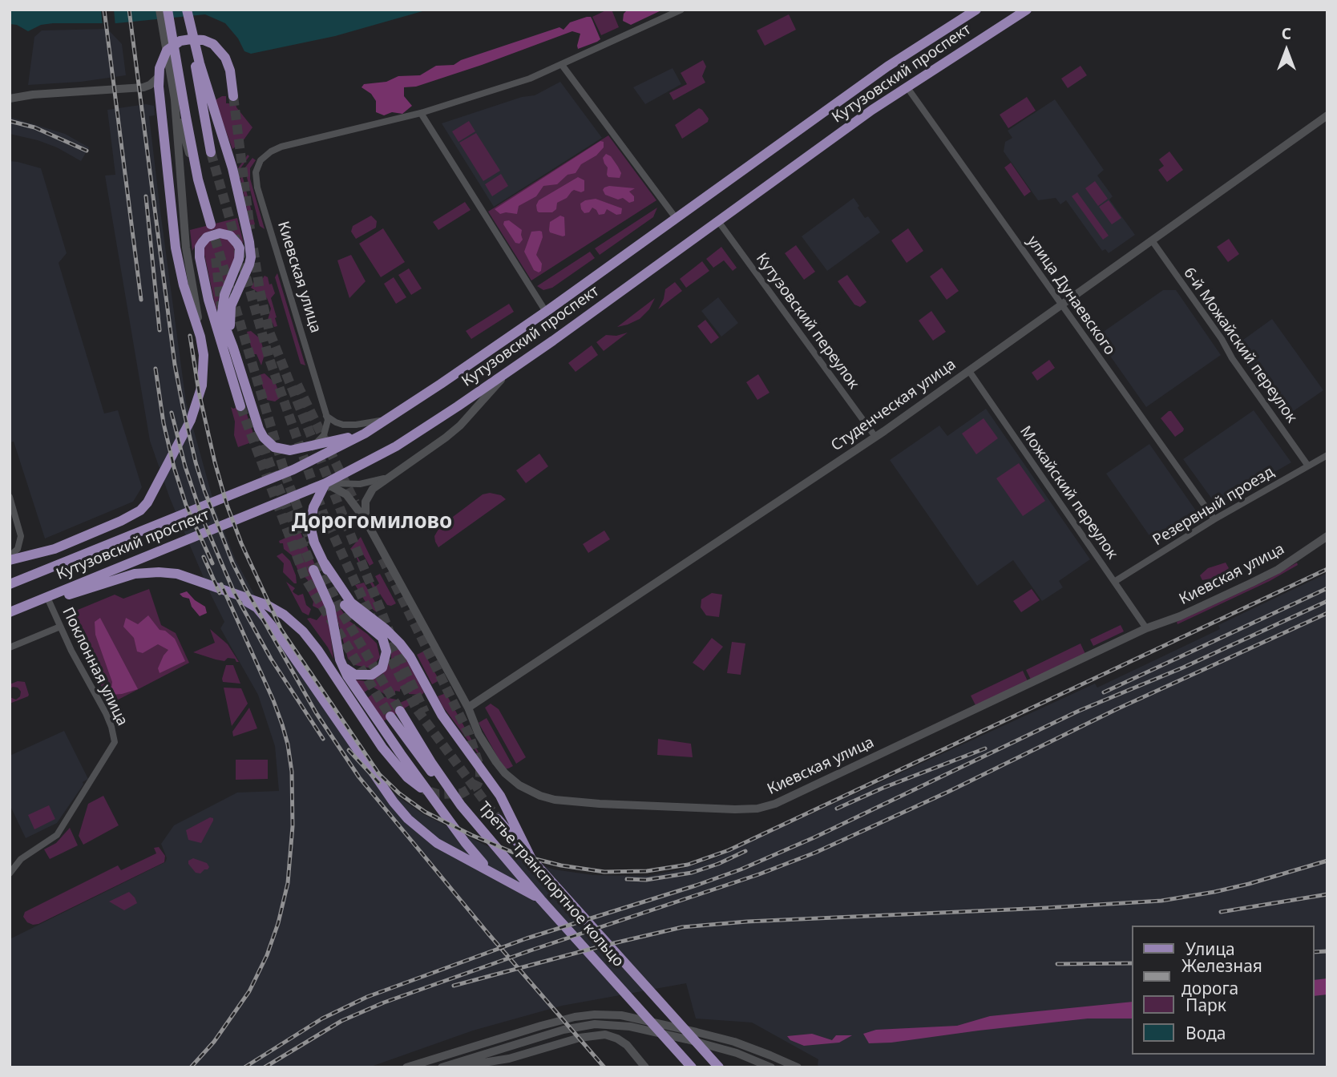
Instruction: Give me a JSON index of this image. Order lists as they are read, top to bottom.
{
  "streets": {
    "main road": ["Кутузовский проспект", "Третье транспортное кольцо"],
    "street": [
      "Киевская улица",
      "улица Дунаевского",
      "Кутузовский переулок",
      "6-й Можайский переулок",
      "Студенческая улица",
      "Можайский переулок",
      "Резервный проезд",
      "Поклонная улица"
    ]
  },
  "crossings": [
    ["Кутузовский проспект", "Киевская улица"],
    ["Кутузовский проспект", "улица Дунаевского"],
    ["Кутузовский проспект", "Кутузовский переулок"],
    ["Киевская улица", "Студенческая улица"],
    ["Киевская улица", "Можайский переулок"],
    ["улица Дунаевского", "Студенческая улица"],
    ["улица Дунаевского", "Резервный проезд"],
    ["Кутузовский переулок", "Студенческая улица"],
    ["6-й Можайский переулок", "Студенческая улица"],
    ["6-й Можайский переулок", "Резервный проезд"],
    ["Студенческая улица", "Можайский переулок"],
    ["Можайский переулок", "Резервный проезд"]
  ],
  "districts": ["Дорогомилово"],
  "legend": [
    "Улица",
    "Железная дорога",
    "Парк",
    "Вода"
  ],
  "north": "top"
}
